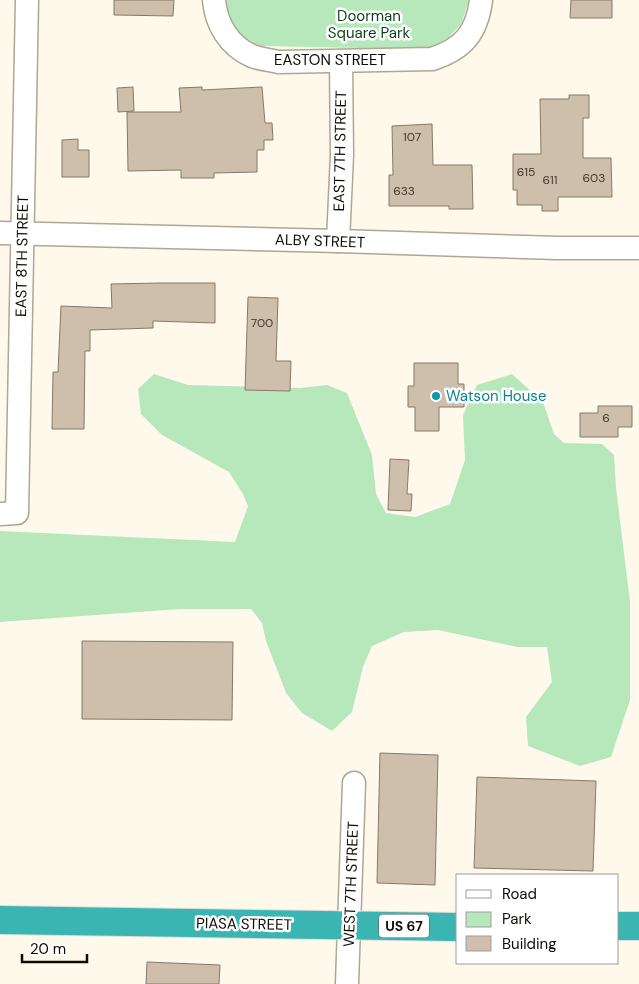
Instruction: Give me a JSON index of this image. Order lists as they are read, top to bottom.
{
  "streets": {
    "highway": ["PIASA STREET", "US 67"],
    "street": [
      "EASTON STREET",
      "EAST 7TH STREET",
      "ALBY STREET",
      "EAST 8TH STREET",
      "WEST 7TH STREET"
    ]
  },
  "crossings": [
    ["EASTON STREET", "EAST 7TH STREET"],
    ["EAST 7TH STREET", "ALBY STREET"],
    ["ALBY STREET", "EAST 8TH STREET"],
    ["WEST 7TH STREET", "PIASA STREET"]
  ],
  "parks": ["Doorman Square Park"],
  "places": ["Watson House"],
  "house_numbers": [
    "107",
    "615",
    "603",
    "611",
    "633",
    "700",
    "6"
  ],
  "legend": ["Road", "Park", "Building"],
  "scale_bar": "20 m"
}
